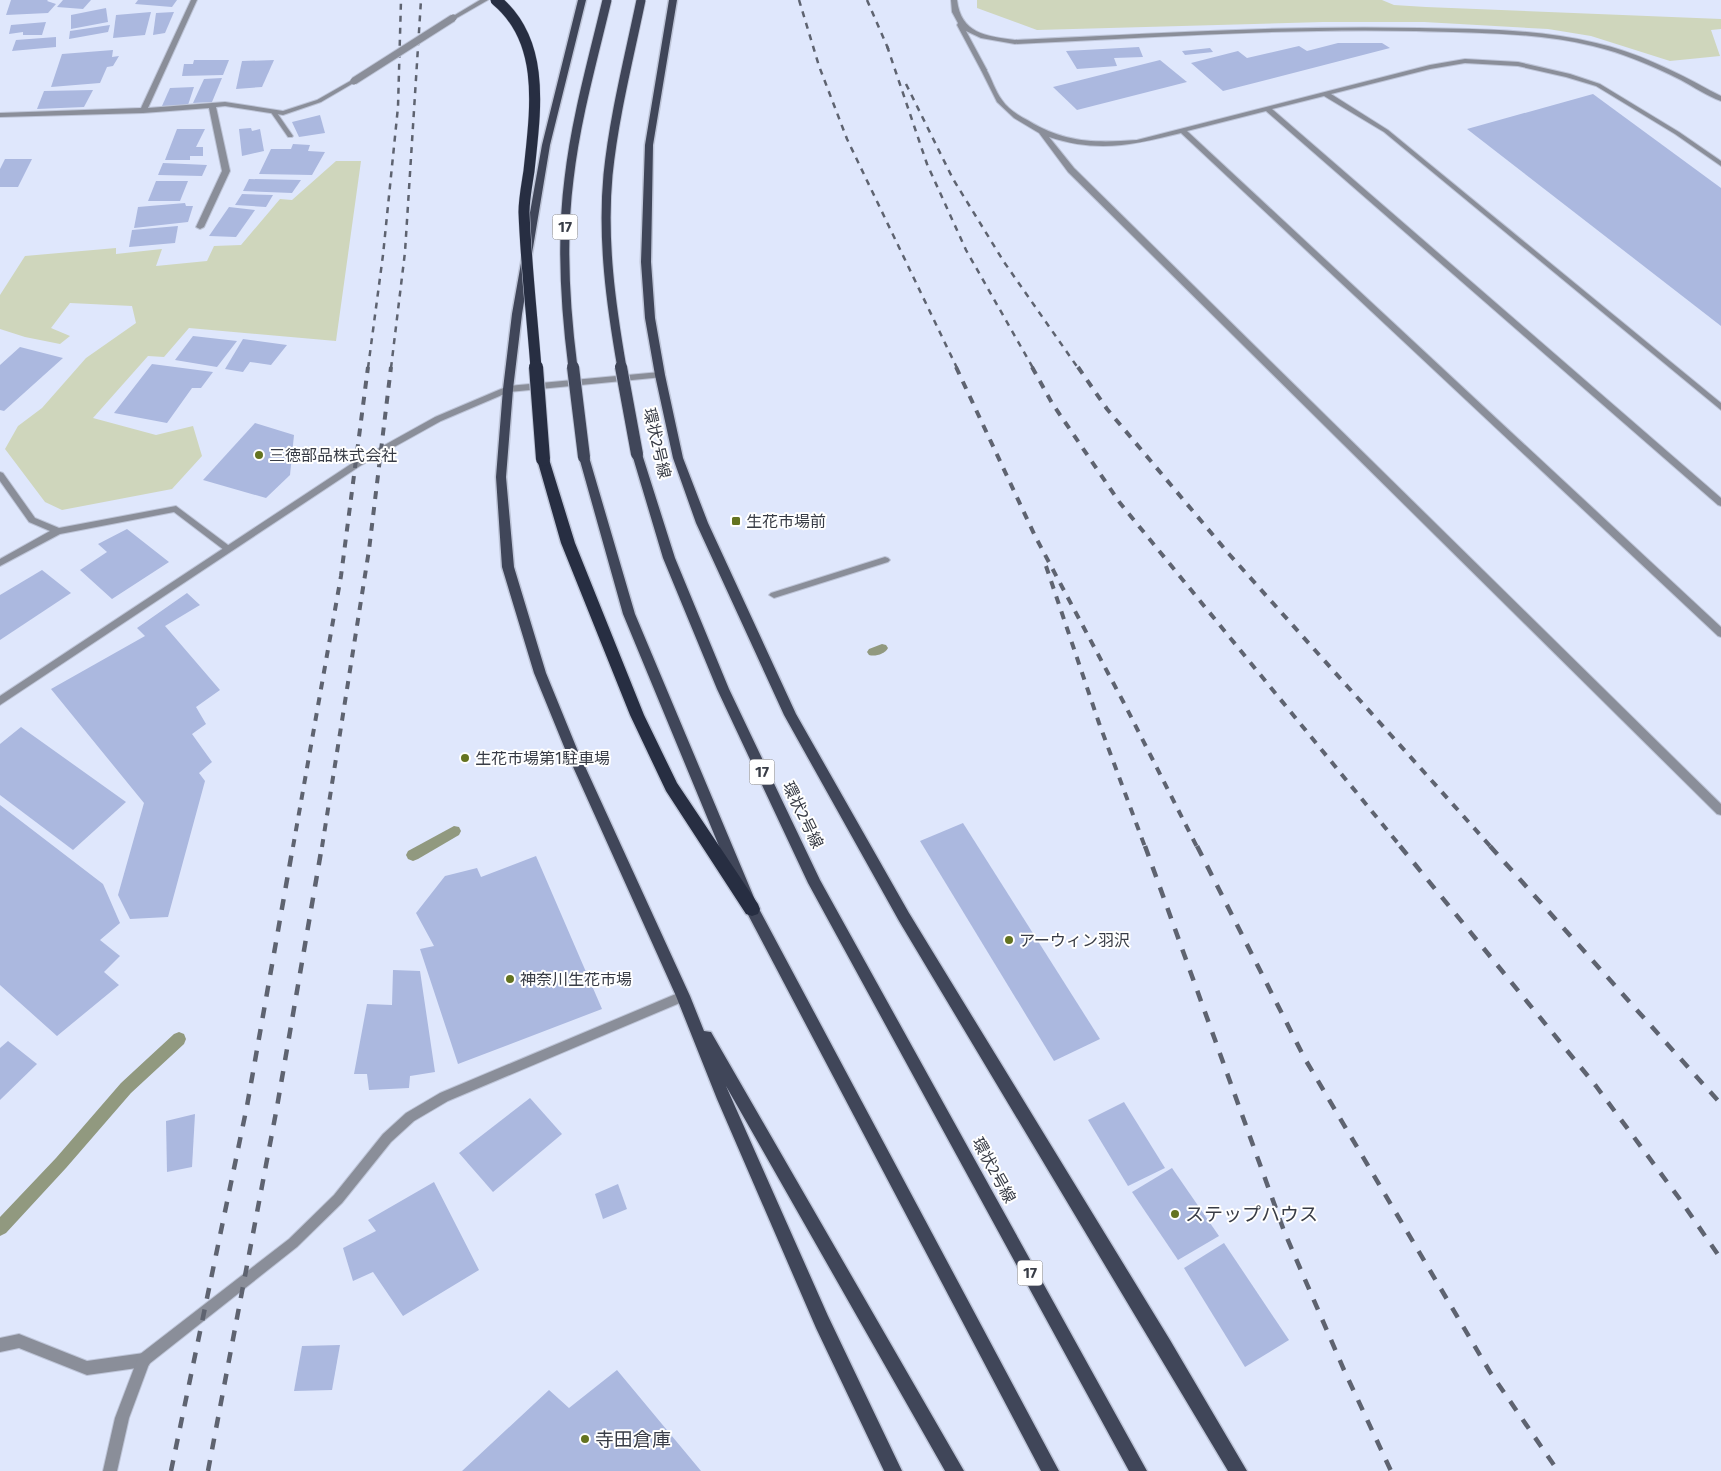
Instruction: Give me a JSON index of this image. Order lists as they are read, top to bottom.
{
  "streets": {
    "main road": ["17", "環状2号線"]
  },
  "places": {
    "other": [
      "三徳部品株式会社",
      "生花市場第1駐車場",
      "アーウィン羽沢",
      "神奈川生花市場",
      "ステップハウス",
      "寺田倉庫"
    ],
    "transit": ["生花市場前"]
  }
}
